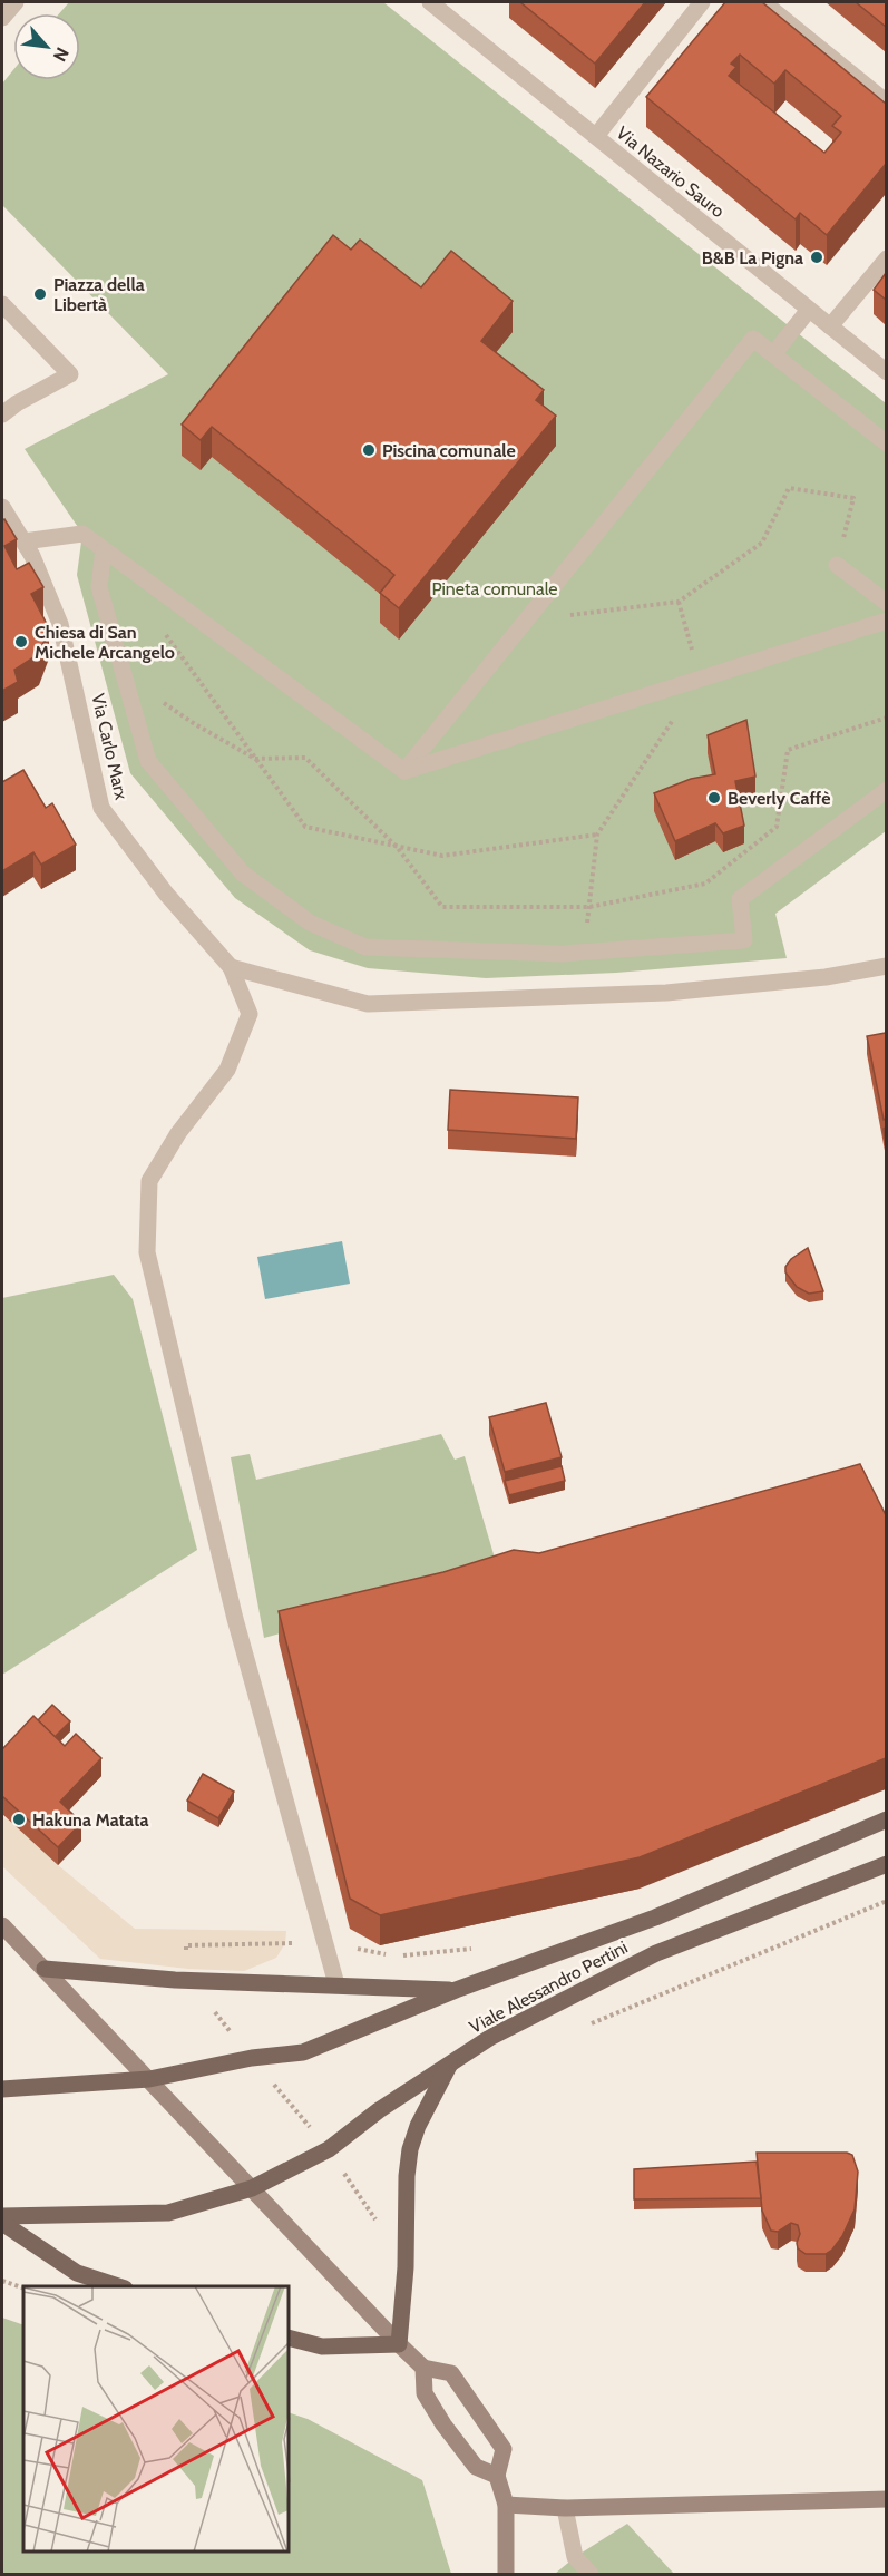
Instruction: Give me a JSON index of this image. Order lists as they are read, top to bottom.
{
  "streets": {
    "main road": ["Viale Alessandro Pertini"],
    "street": ["Via Nazario Sauro", "Via Carlo Marx"]
  },
  "parks": ["Pineta comunale"],
  "places": [
    "B&B La Pigna",
    "Piazza della Libertà",
    "Piscina comunale",
    "Chiesa di San Michele Arcangelo",
    "Beverly Caffè",
    "Hakuna Matata"
  ],
  "north": "bottom right"
}
